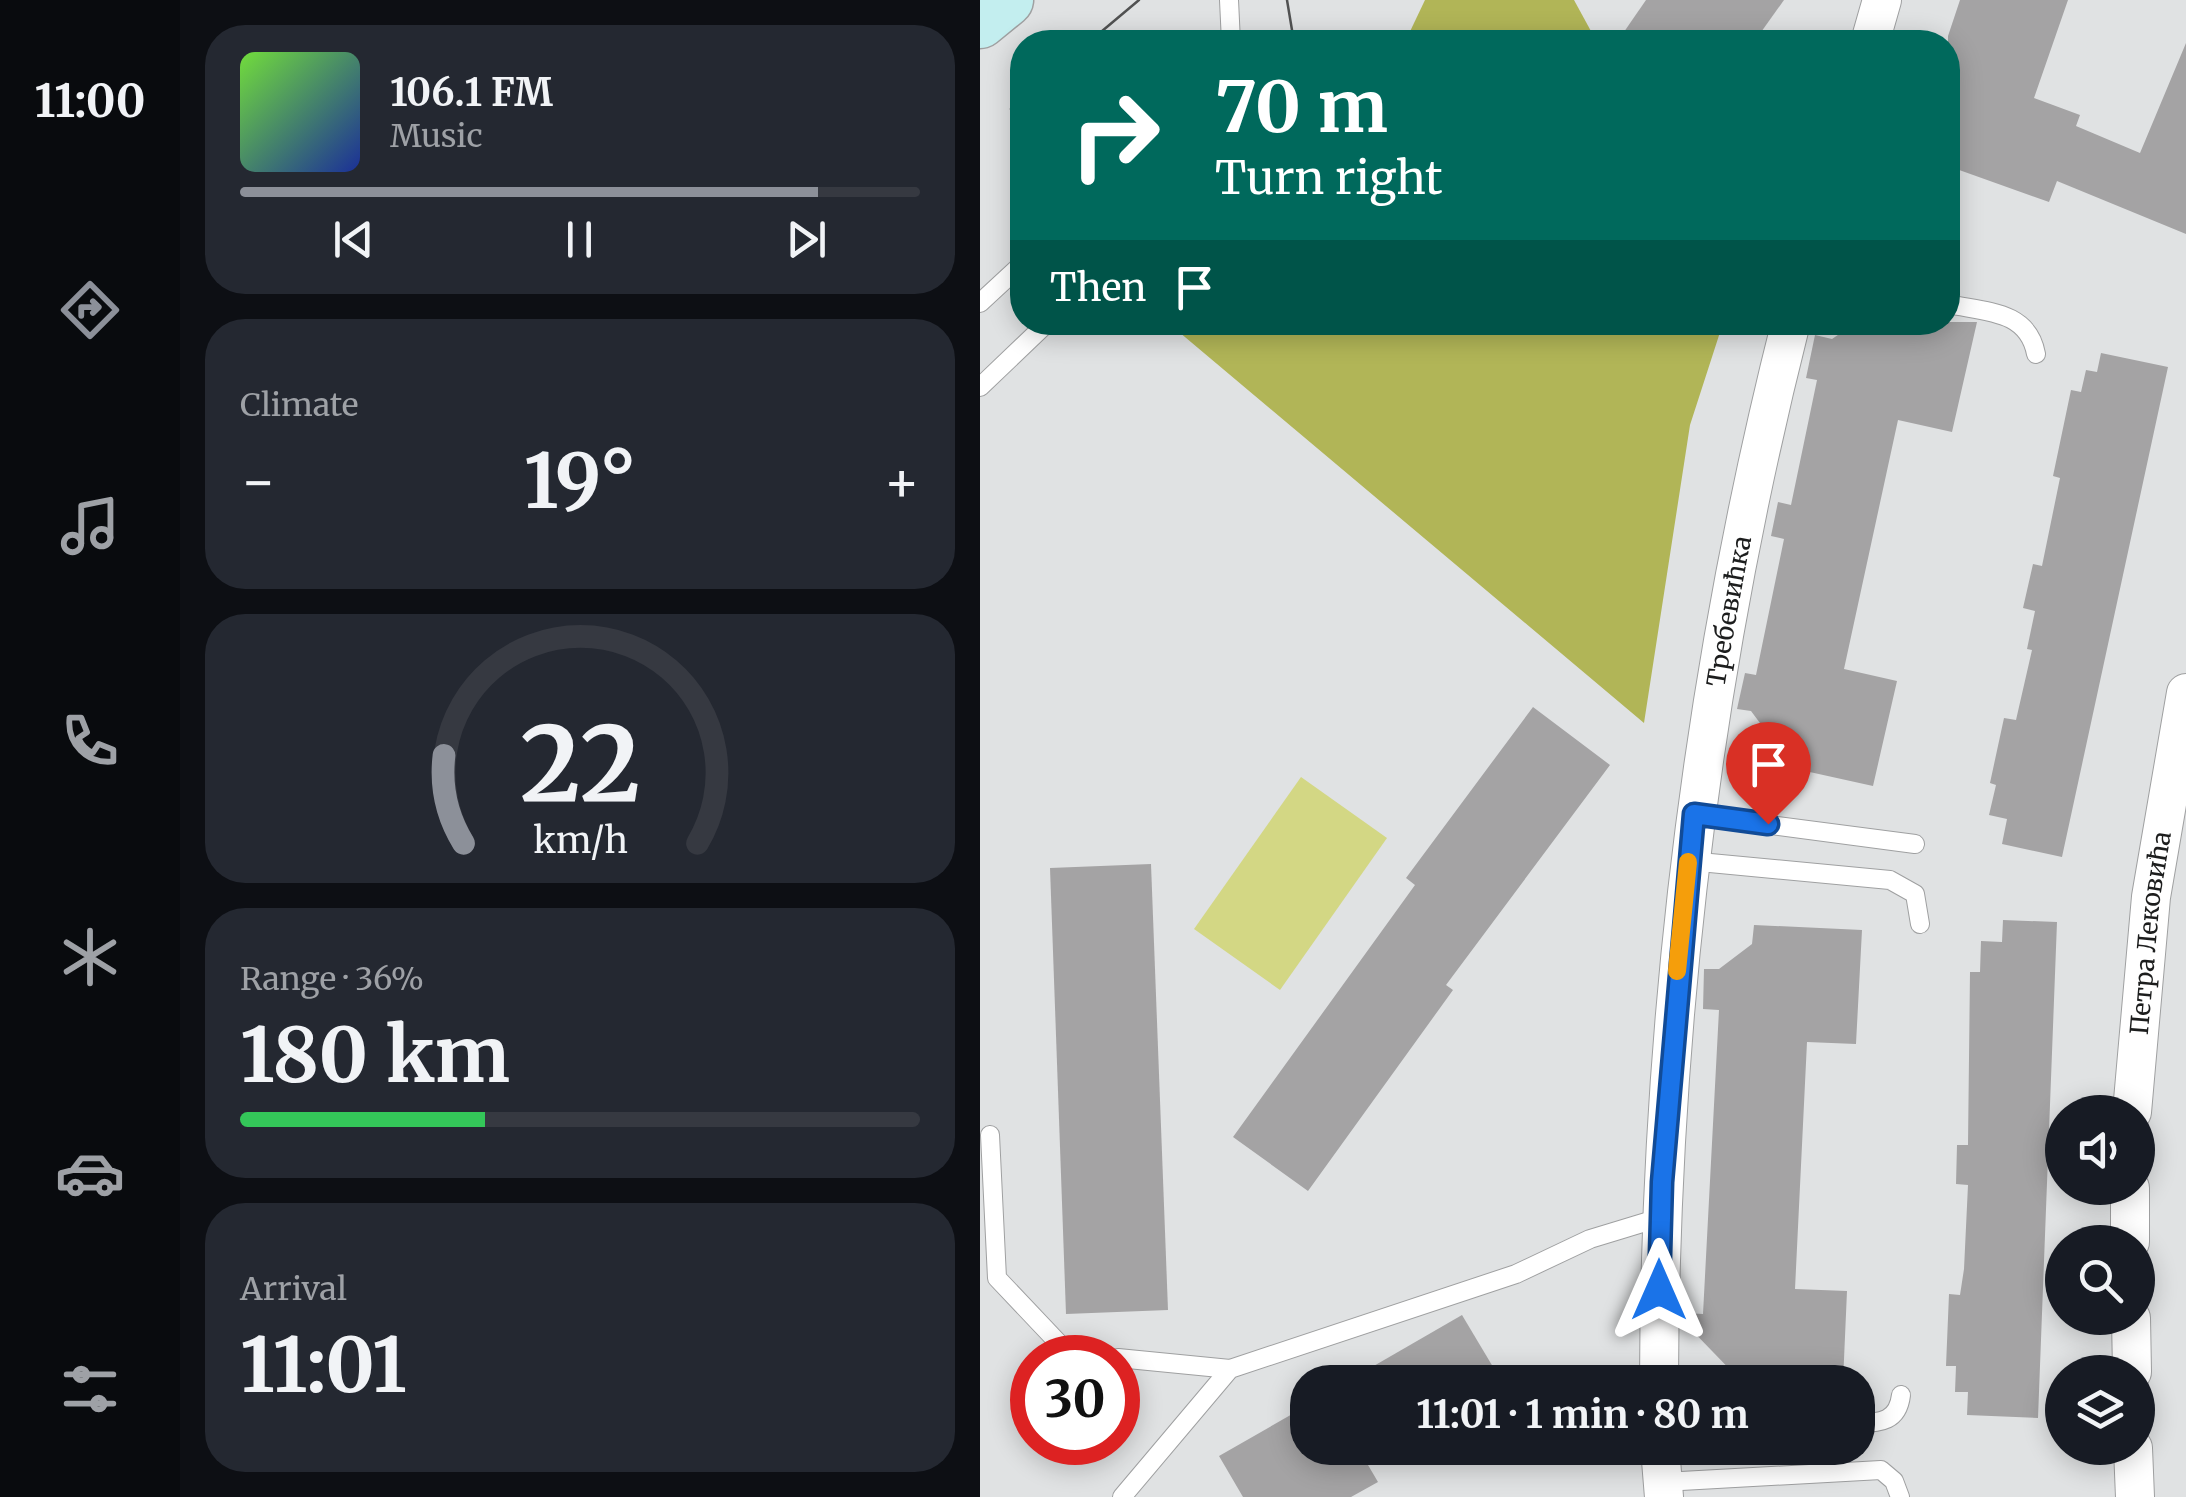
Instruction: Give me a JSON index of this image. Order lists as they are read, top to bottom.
{
  "streets": {
    "street": ["Требевићка", "Петра Лековића"]
  },
  "page": {
    "tabs": "11:00",
    "turn": ["70 m", "Turn right"],
    "song": ["106.1 FM", "Music"],
    "then": "Then",
    "tile": [
      "Climate",
      ["Range · 36%", "180 km"],
      ["Arrival", "11:01"]
    ],
    "heat": ["−", "19°", "+"],
    "limit": "30",
    "trip": "11:01 · 1 min · 80 m",
    "gauge": ["22", "km/h"]
  }
}
